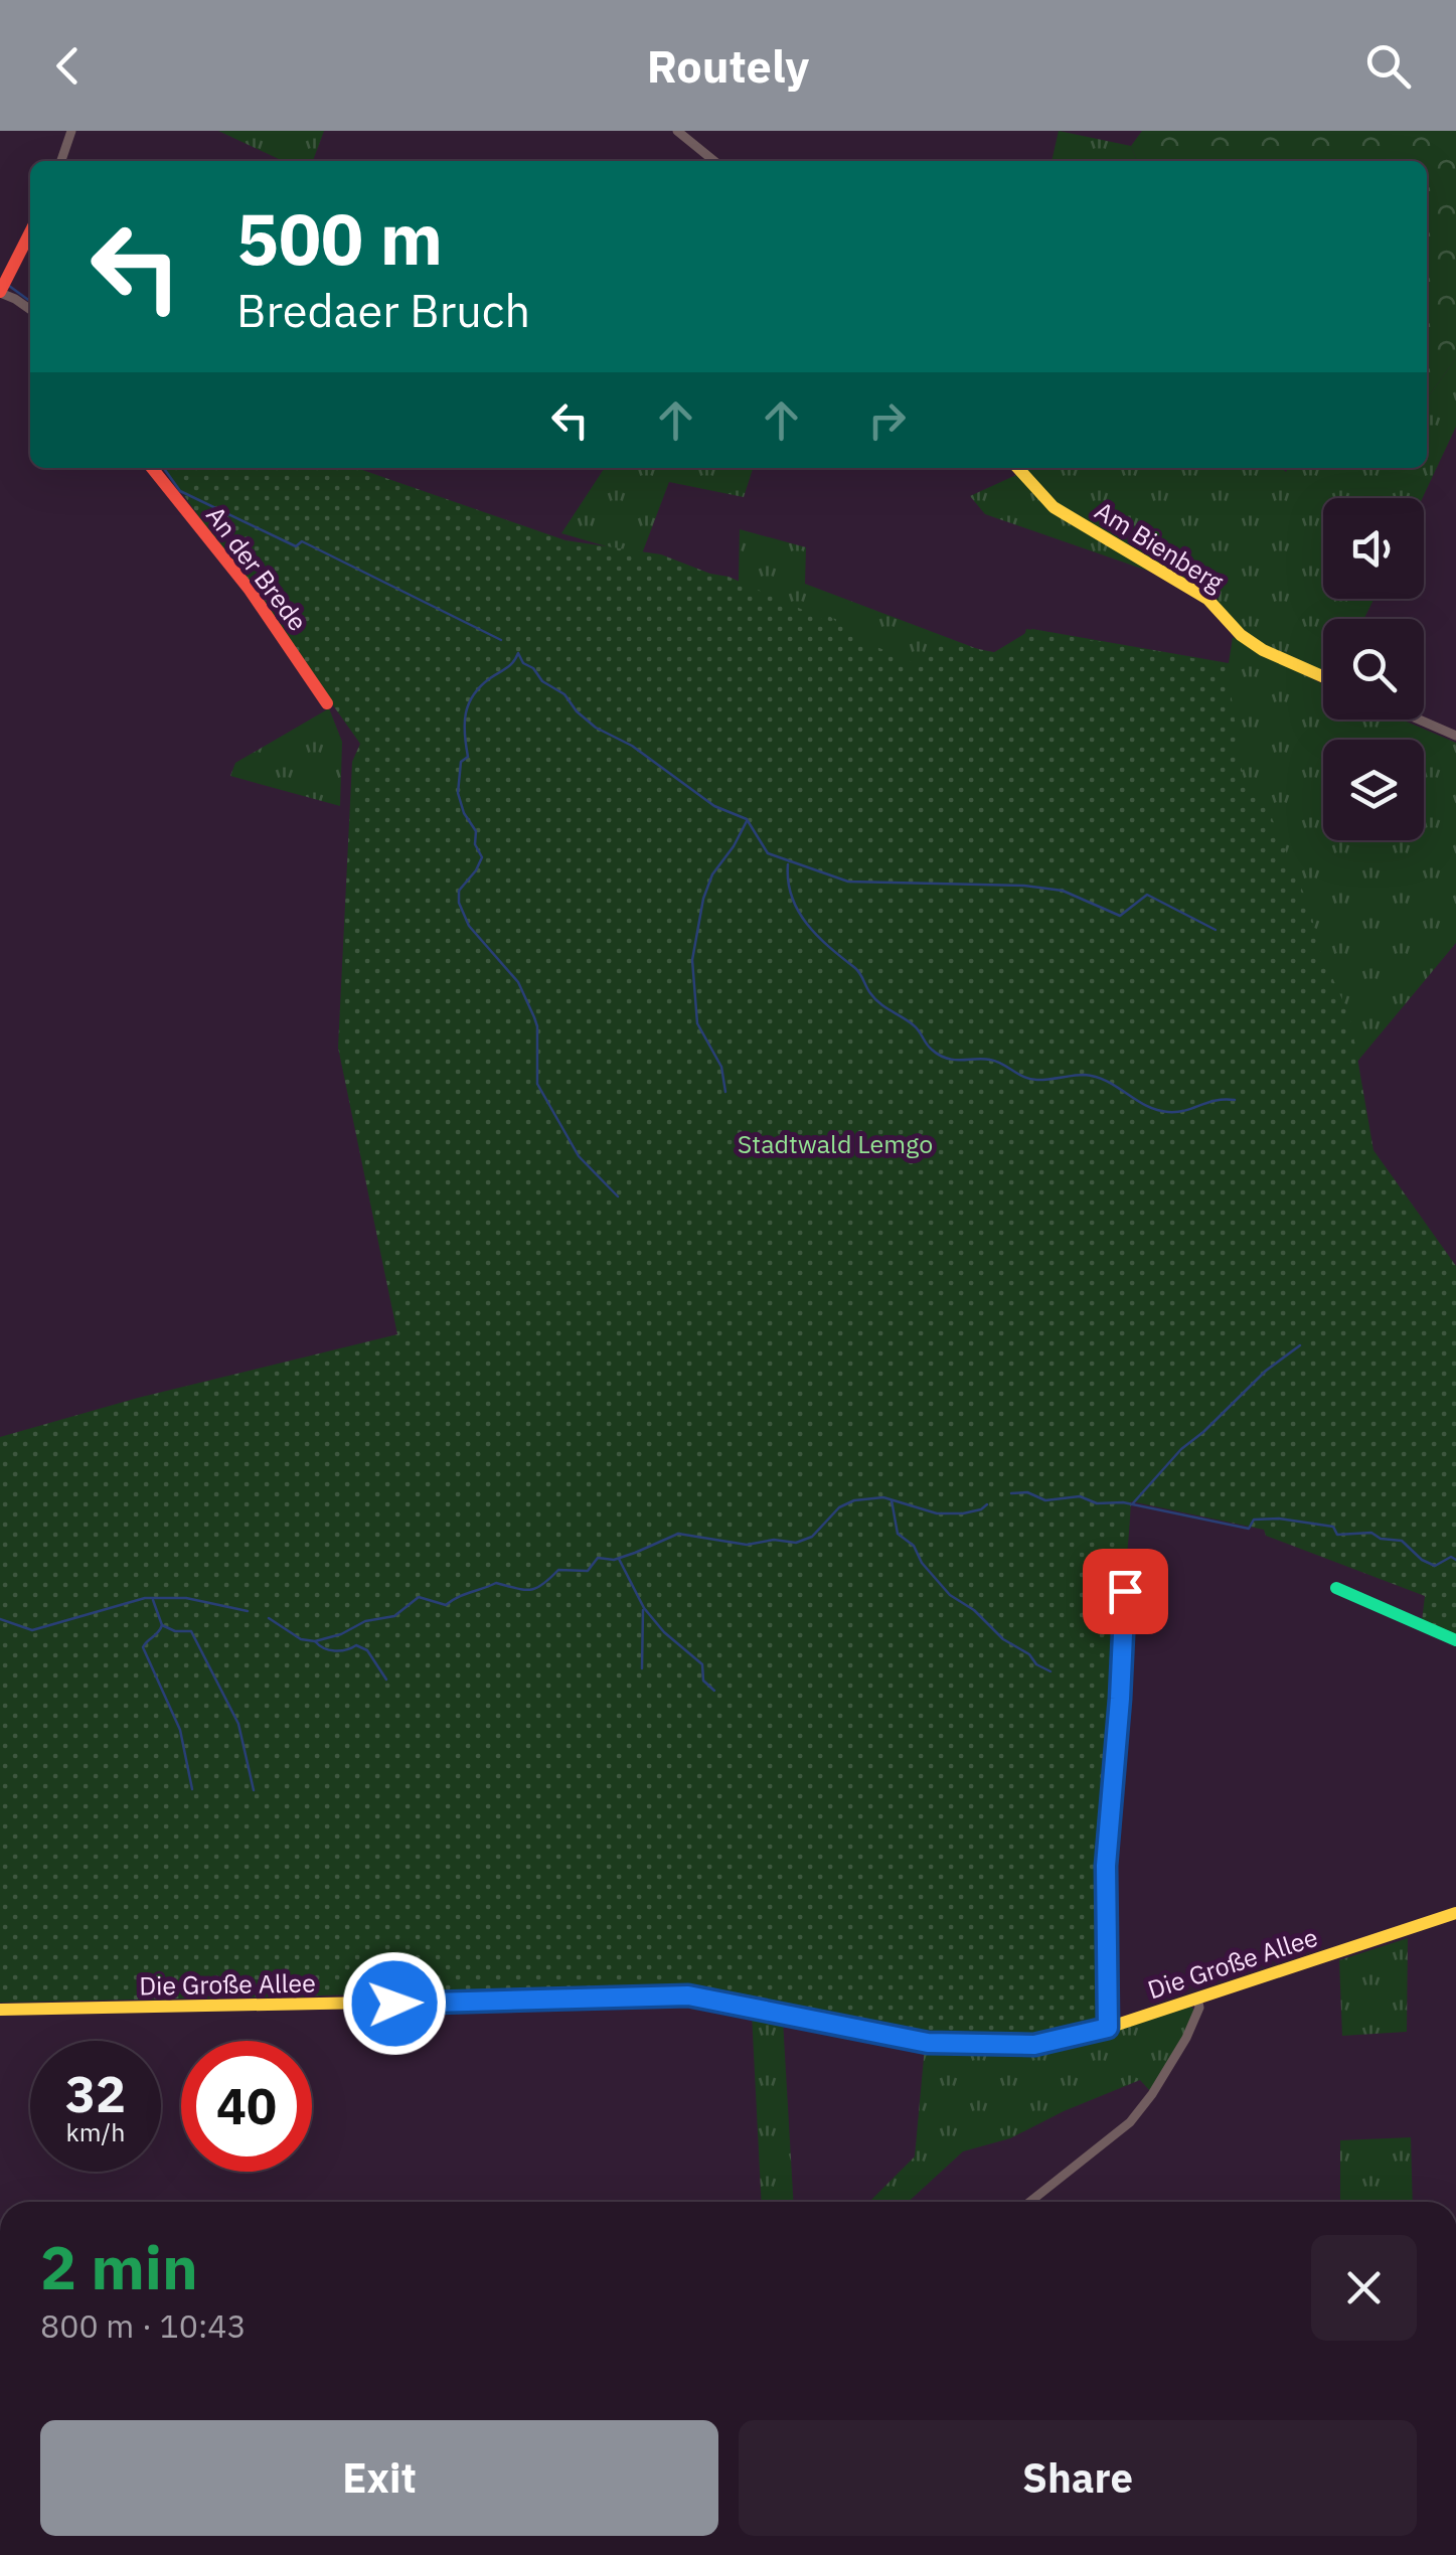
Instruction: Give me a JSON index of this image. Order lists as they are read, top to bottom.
{
  "streets": {
    "street": ["Am Bienberg", "An der Brede", "Die Große Allee"]
  },
  "parks": ["Stadtwald Lemgo"],
  "page": {
    "header": "Routely",
    "turn": ["500 m", "Bredaer Bruch"],
    "speed": "32 km/h",
    "limit": "40",
    "heading": ["2 min", "800 m · 10:43"],
    "buttons": ["Exit", "Share"]
  }
}
